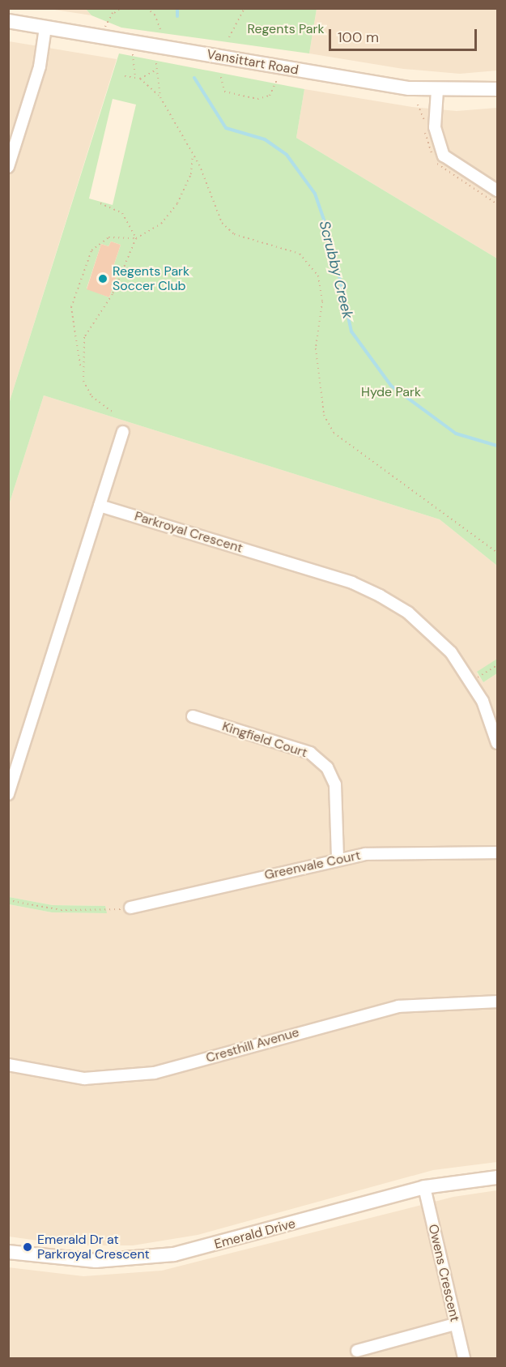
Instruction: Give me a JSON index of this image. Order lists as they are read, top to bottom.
{
  "streets": {
    "street": [
      "Vansittart Road",
      "Parkroyal Crescent",
      "Kingfield Court",
      "Greenvale Court",
      "Cresthill Avenue",
      "Emerald Drive",
      "Owens Crescent"
    ]
  },
  "crossings": [
    ["Kingfield Court", "Greenvale Court"],
    ["Emerald Drive", "Owens Crescent"]
  ],
  "water": ["Scrubby Creek"],
  "parks": ["Regents Park", "Hyde Park"],
  "places": ["Regents Park Soccer Club", "Emerald Dr at Parkroyal Crescent"],
  "scale_bar": "100 m"
}
